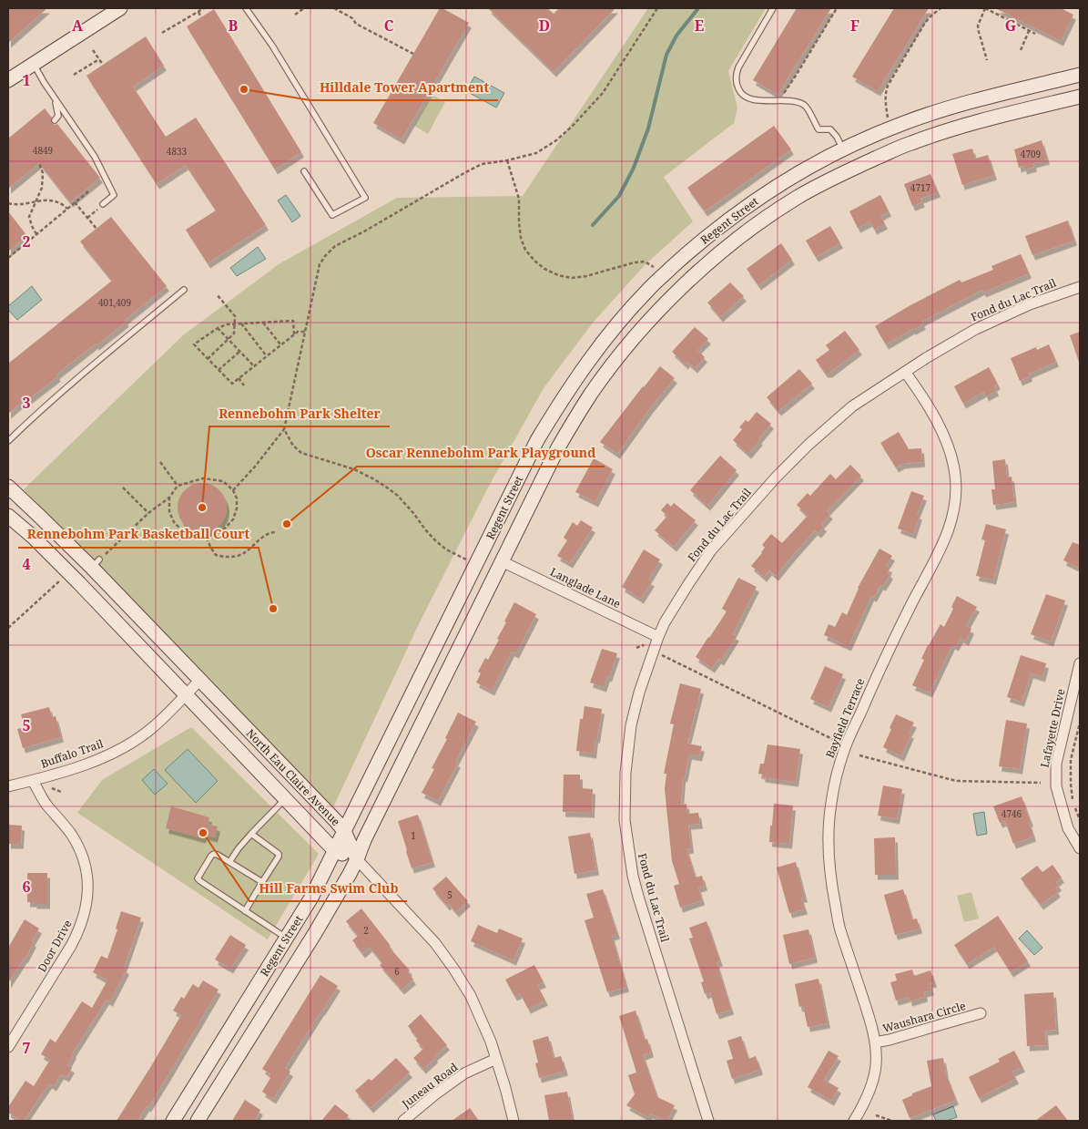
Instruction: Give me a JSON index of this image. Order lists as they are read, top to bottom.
{
  "streets": {
    "street": [
      "Regent Street",
      "Fond du Lac Trail",
      "Langlade Lane",
      "Bayfield Terrace",
      "Lafayette Drive",
      "Buffalo Trail",
      "North Eau Claire Avenue",
      "Door Drive",
      "Waushara Circle",
      "Juneau Road"
    ]
  },
  "crossings": [
    ["Regent Street", "Langlade Lane"],
    ["Regent Street", "North Eau Claire Avenue"],
    ["Fond du Lac Trail", "Langlade Lane"],
    ["Fond du Lac Trail", "Bayfield Terrace"],
    ["Bayfield Terrace", "Waushara Circle"],
    ["Buffalo Trail", "North Eau Claire Avenue"],
    ["Buffalo Trail", "Door Drive"]
  ],
  "places": [
    "Hilldale Tower Apartment",
    "Rennebohm Park Shelter",
    "Oscar Rennebohm Park Playground",
    "Rennebohm Park Basketball Court",
    "Hill Farms Swim Club"
  ],
  "house_numbers": [
    "4849",
    "4833",
    "4709",
    "4717",
    "401,409",
    "4746",
    "1",
    "5",
    "2",
    "6"
  ],
  "grid": {
    "columns": [
      "A",
      "B",
      "C",
      "D",
      "E",
      "F",
      "G"
    ],
    "rows": [
      "1",
      "2",
      "3",
      "4",
      "5",
      "6",
      "7"
    ]
  }
}
